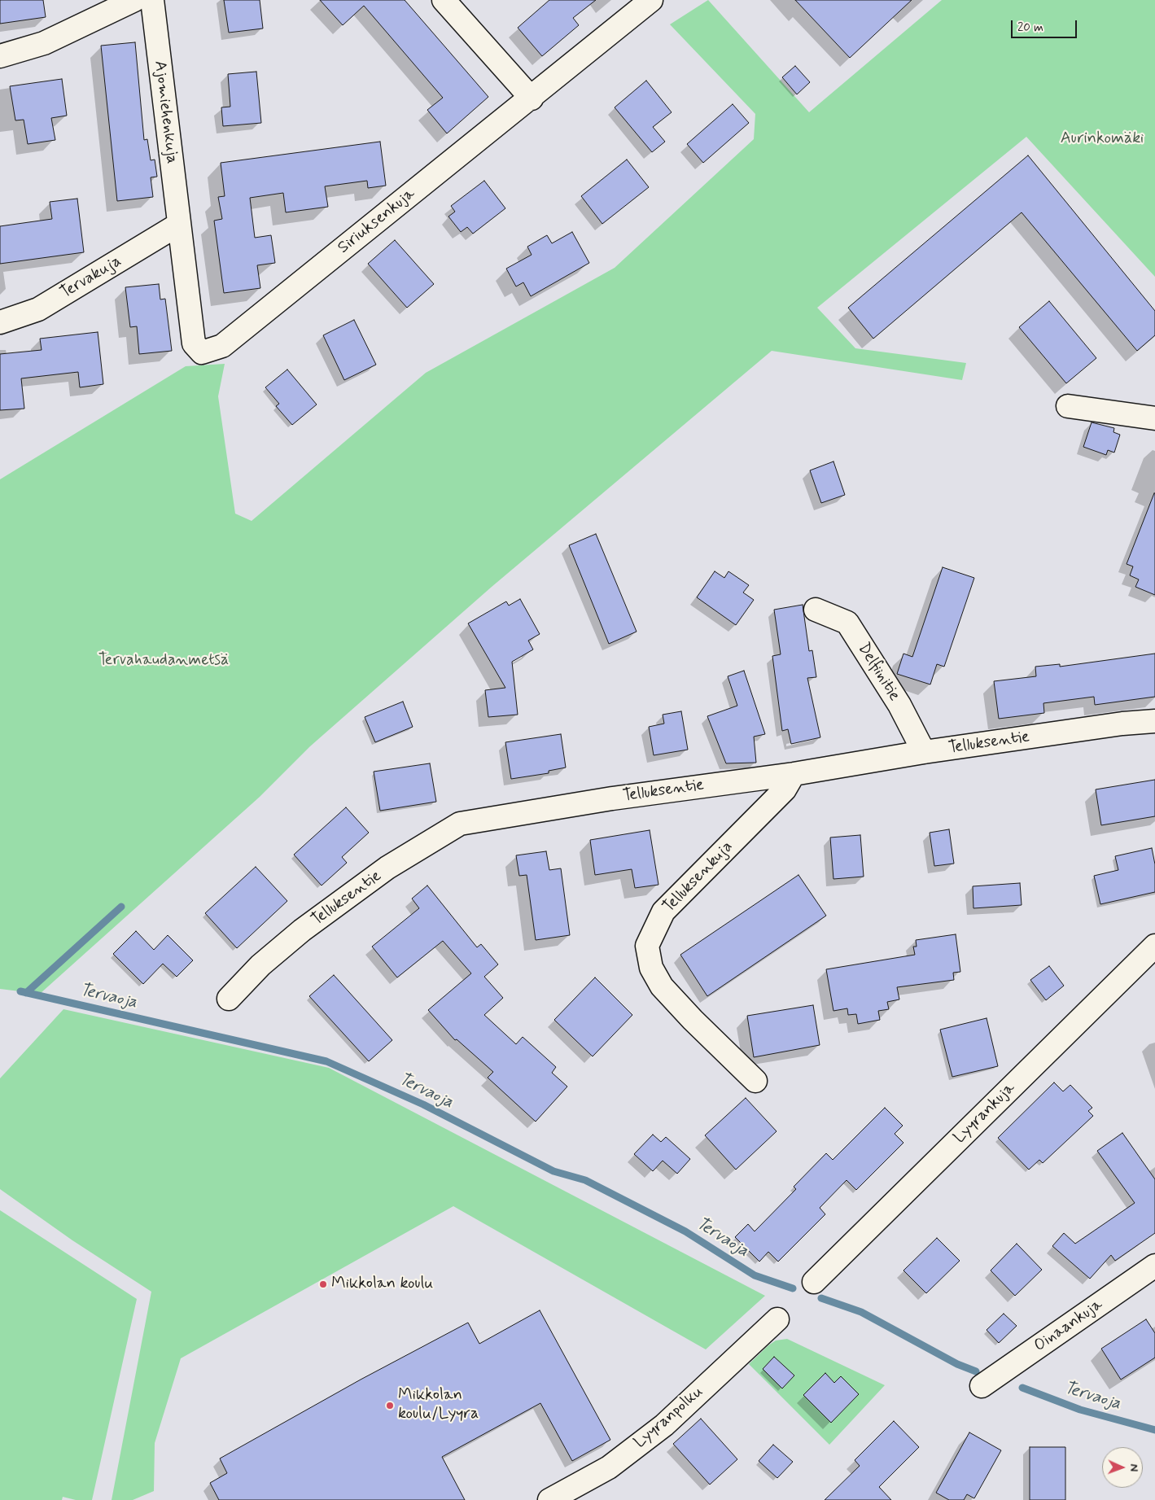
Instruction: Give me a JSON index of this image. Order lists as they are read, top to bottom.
{
  "streets": {
    "street": [
      "Ajomiehenkuja",
      "Siriuksenkuja",
      "Tervakuja",
      "Delfiinitie",
      "Telluksentie",
      "Telluksenkuja",
      "Lyyrankuja",
      "Oinaankuja",
      "Lyyranpolku"
    ]
  },
  "crossings": [
    ["Ajomiehenkuja", "Siriuksenkuja"],
    ["Ajomiehenkuja", "Tervakuja"],
    ["Siriuksenkuja", "Tervakuja"],
    ["Delfiinitie", "Telluksentie"],
    ["Telluksentie", "Telluksenkuja"]
  ],
  "water": ["Tervaoja"],
  "parks": ["Aurinkomäki", "Tervahaudanmetsä"],
  "places": ["Mikkolan koulu", "Mikkolan koulu/Lyyra"],
  "scale_bar": "20 m",
  "north": "right"
}
